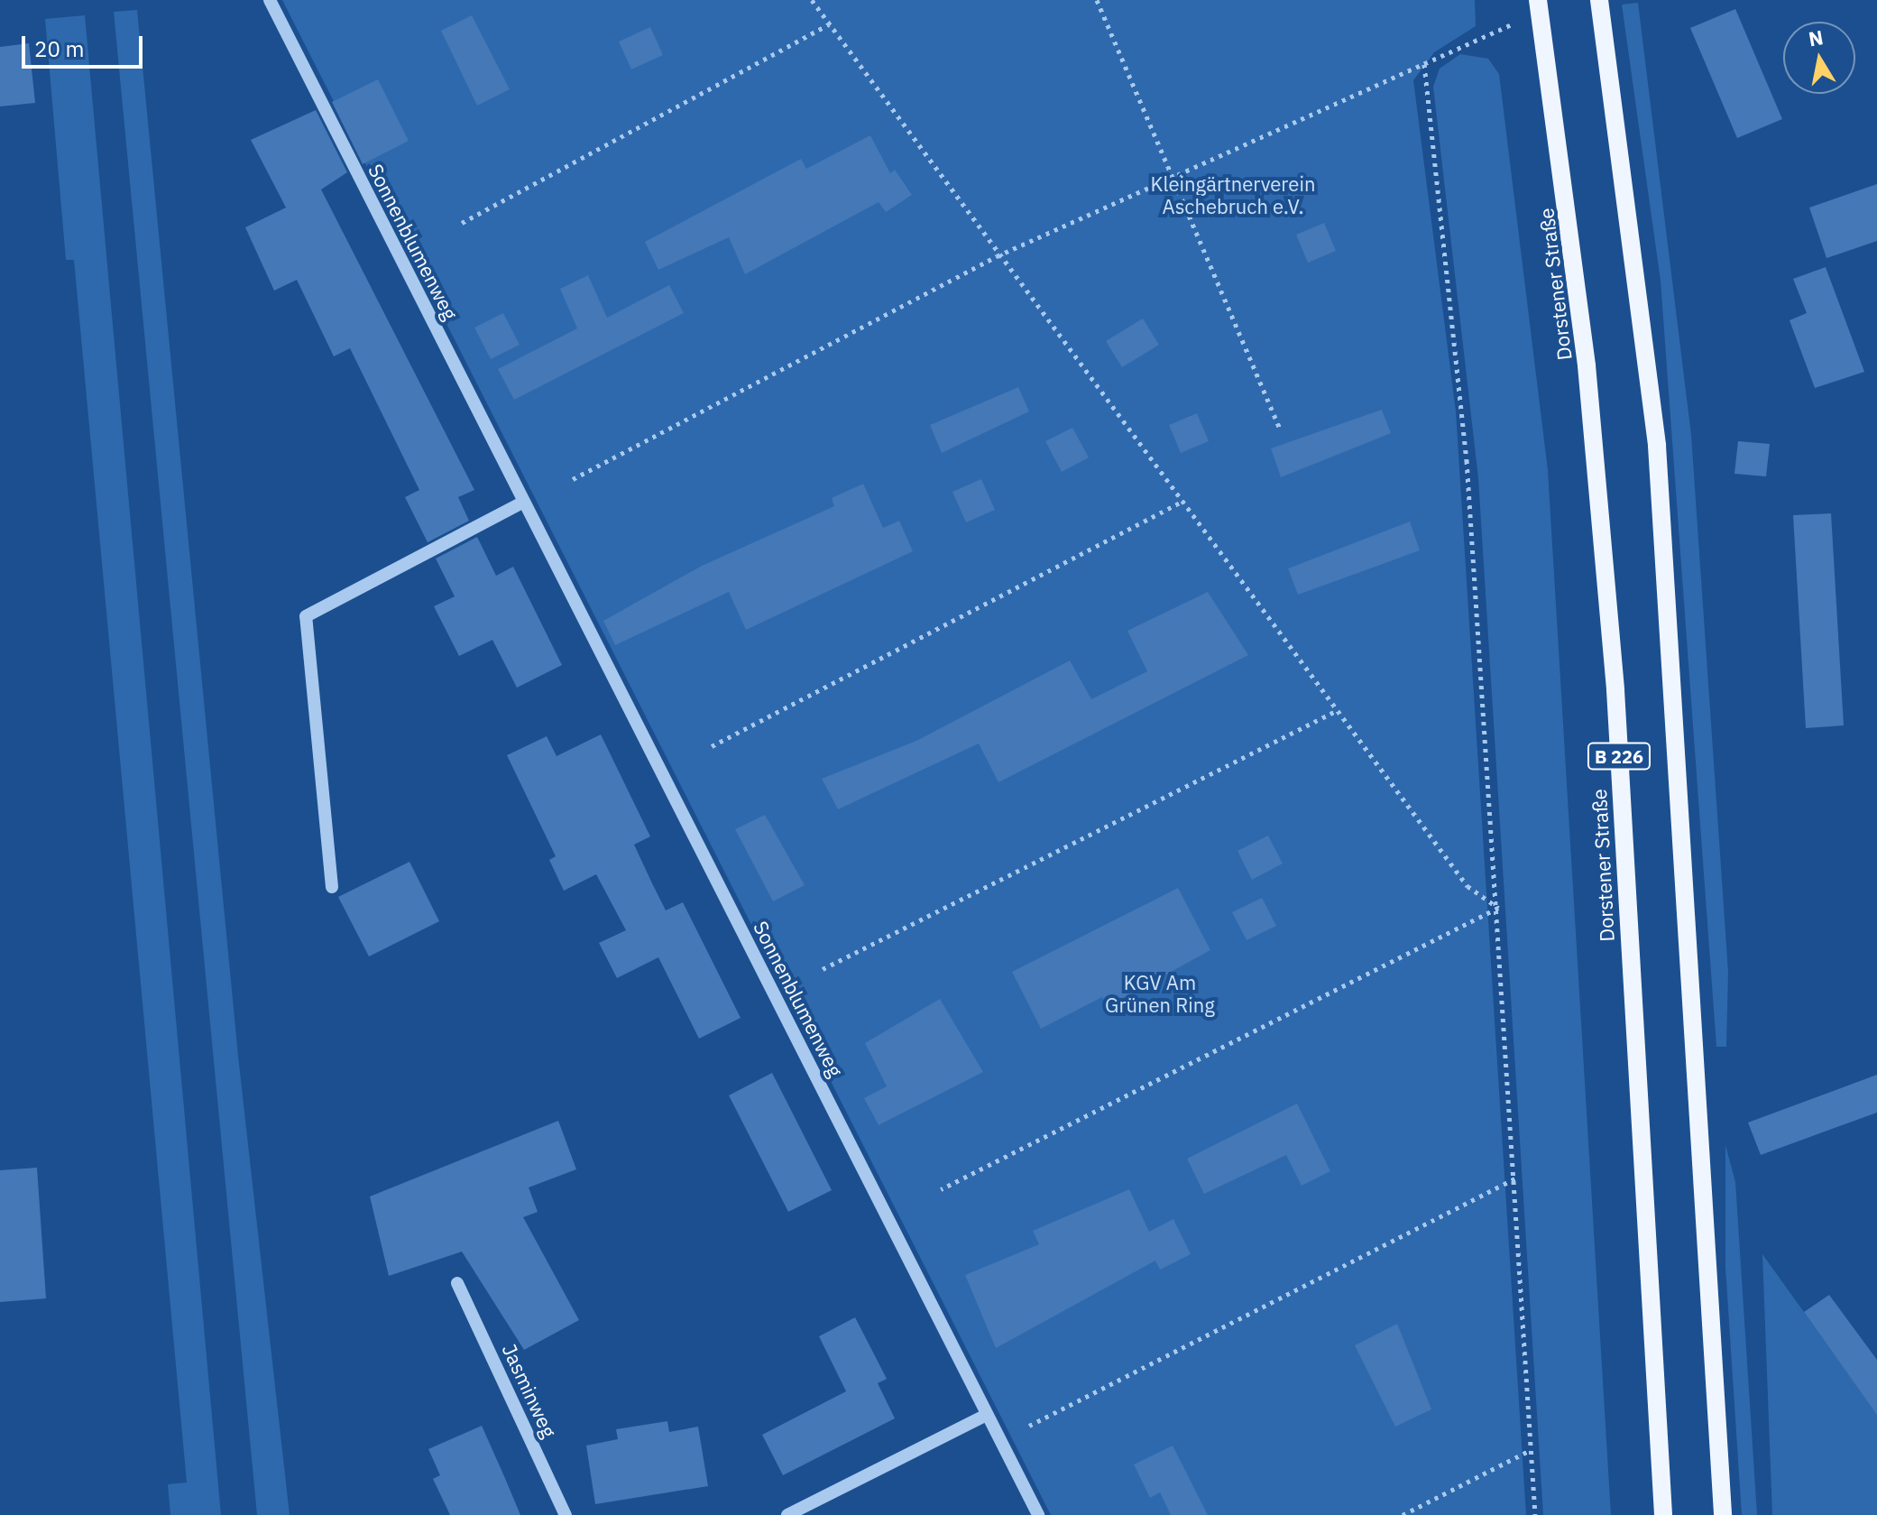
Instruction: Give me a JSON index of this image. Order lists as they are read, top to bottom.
{
  "streets": {
    "main road": ["Dorstener Straße", "B 226"],
    "street": ["Sonnenblumenweg", "Jasminweg"]
  },
  "parks": ["Kleingärtnerverein Aschebruch e.V.", "KGV Am Grünen Ring"],
  "scale_bar": "20 m",
  "north": "top"
}
